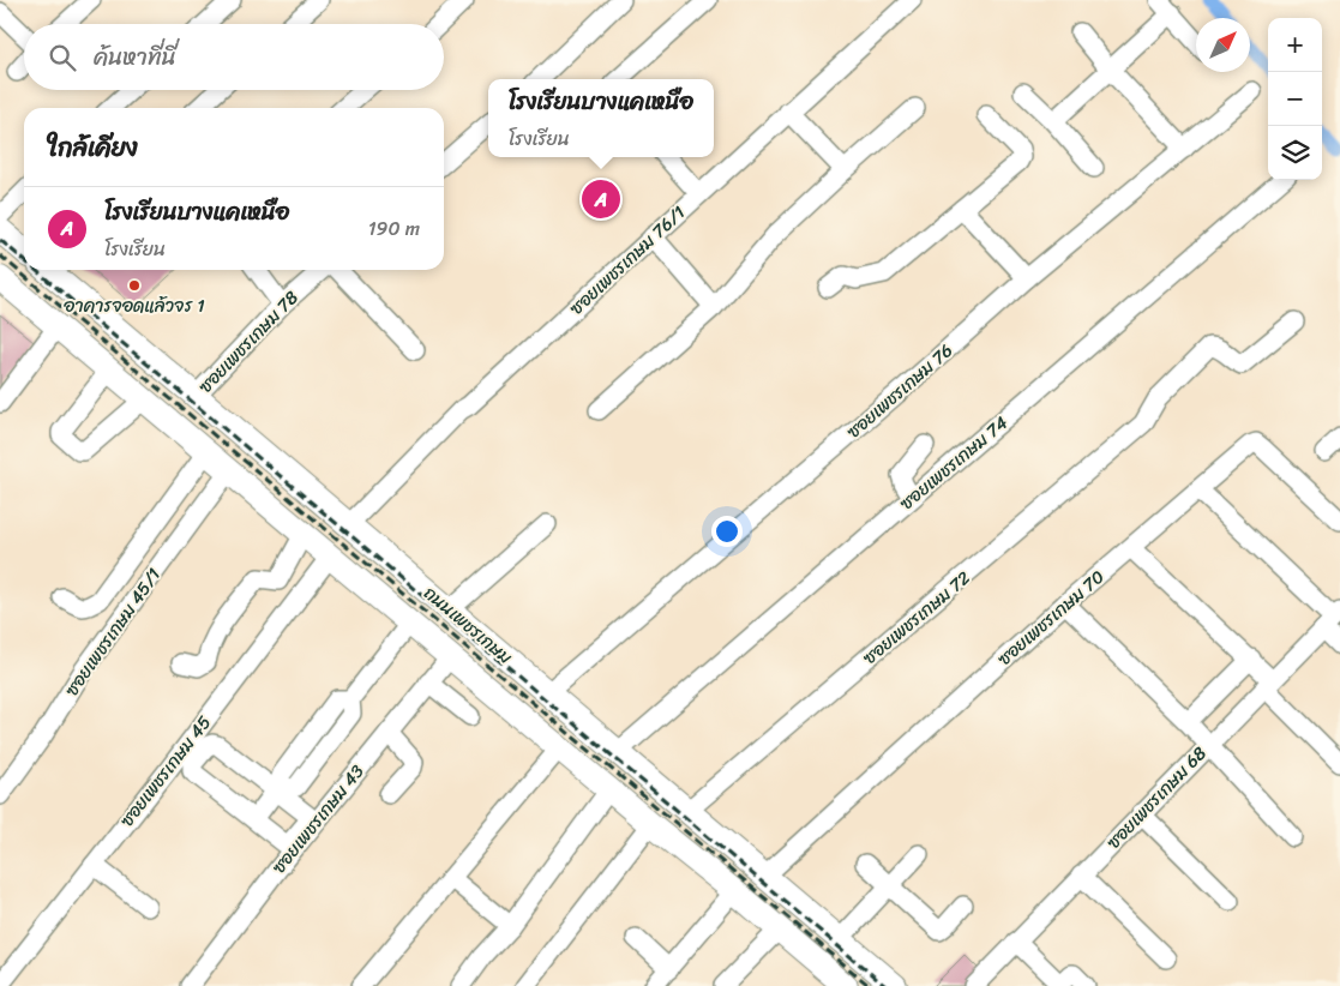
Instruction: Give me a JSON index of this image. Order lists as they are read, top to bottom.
{
  "streets": {
    "main road": ["ถนนเพชรเกษม"],
    "street": [
      "ซอยเพชรเกษม 76/1",
      "ซอยเพชรเกษม 78",
      "ซอยเพชรเกษม 76",
      "ซอยเพชรเกษม 74",
      "ซอยเพชรเกษม 72",
      "ซอยเพชรเกษม 70",
      "ซอยเพชรเกษม 45/1",
      "ซอยเพชรเกษม 45",
      "ซอยเพชรเกษม 68",
      "ซอยเพชรเกษม 43"
    ]
  },
  "crossings": [
    ["ซอยเพชรเกษม 76/1", "ถนนเพชรเกษม"],
    ["ซอยเพชรเกษม 78", "ถนนเพชรเกษม"],
    ["ซอยเพชรเกษม 76", "ถนนเพชรเกษม"],
    ["ซอยเพชรเกษม 74", "ถนนเพชรเกษม"],
    ["ซอยเพชรเกษม 72", "ถนนเพชรเกษม"],
    ["ซอยเพชรเกษม 70", "ถนนเพชรเกษม"],
    ["ถนนเพชรเกษม", "ซอยเพชรเกษม 45/1"],
    ["ถนนเพชรเกษม", "ซอยเพชรเกษม 45"],
    ["ถนนเพชรเกษม", "ซอยเพชรเกษม 43"]
  ],
  "places": ["อาคารจอดแล้วจร 1"],
  "north": "top right",
  "page": {
    "map_buttons": ["+", "−"],
    "search": "ค้นหาที่นี่",
    "popup": ["โรงเรียนบางแคเหนือ", "โรงเรียน"],
    "heading": "ใกล้เคียง",
    "pins": "A",
    "list": [
      {
        "mark": "A",
        "name": "โรงเรียนบางแคเหนือ",
        "note": "โรงเรียน",
        "value": "190 m"
      }
    ]
  }
}
